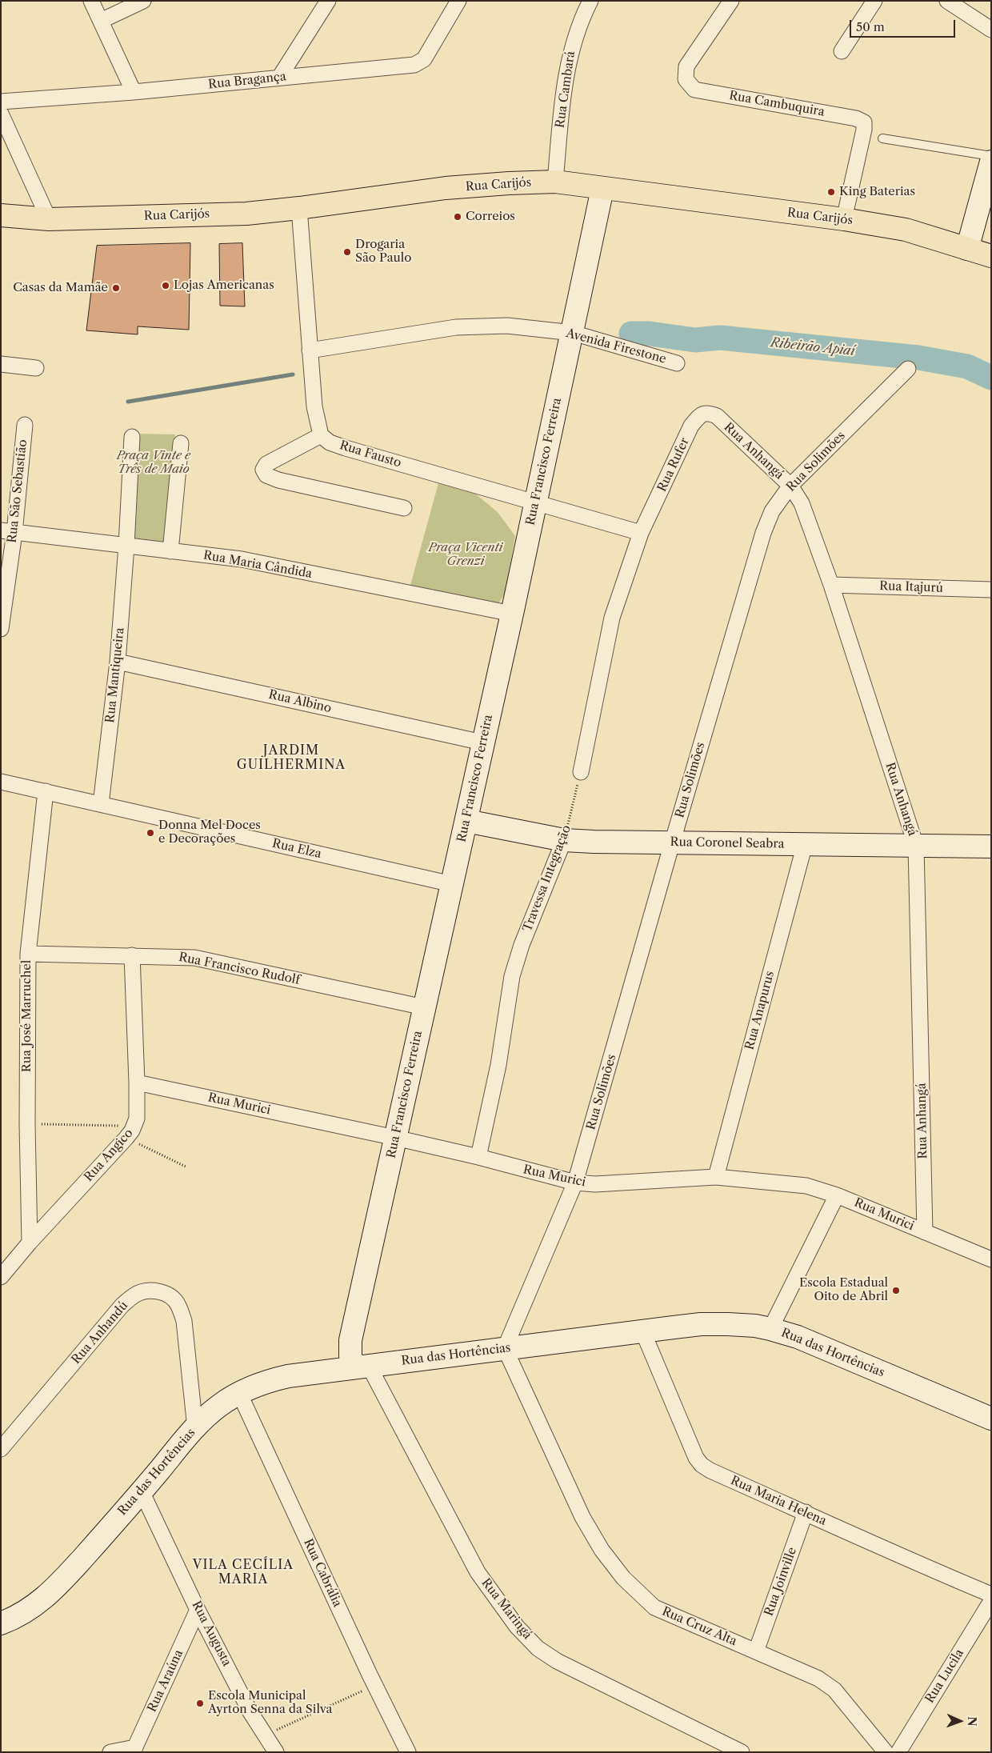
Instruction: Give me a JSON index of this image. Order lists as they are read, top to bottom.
{
  "streets": {
    "main road": ["Rua Carijós"],
    "street": [
      "Rua Bragança",
      "Rua Cambará",
      "Rua Cambuquira",
      "Avenida Firestone",
      "Rua Anhangá",
      "Rua Fausto",
      "Rua Francisco Ferreira",
      "Rua Solimões",
      "Rua Rufer",
      "Rua São Sebastião",
      "Rua Maria Cândida",
      "Rua Itajurú",
      "Rua Mantiqueira",
      "Rua Albino",
      "Rua Coronel Seabra",
      "Rua Elza",
      "Travessa Integração",
      "Rua Francisco Rudolf",
      "Rua Anapurus",
      "Rua José Marruchel",
      "Rua Murici",
      "Rua Angico",
      "Rua Anhandú",
      "Rua das Hortências",
      "Rua Maria Helena",
      "Rua Cabrália",
      "Rua Joinville",
      "Rua Maringá",
      "Rua Cruz Alta",
      "Rua Augusta",
      "Rua Lucila",
      "Rua Araúna"
    ]
  },
  "crossings": [
    ["Rua Cambará", "Rua Carijós"],
    ["Rua Cambuquira", "Rua Carijós"],
    ["Rua Carijós", "Rua Francisco Ferreira"],
    ["Avenida Firestone", "Rua Francisco Ferreira"],
    ["Rua Anhangá", "Rua Solimões"],
    ["Rua Anhangá", "Rua Rufer"],
    ["Rua Anhangá", "Rua Itajurú"],
    ["Rua Anhangá", "Rua Coronel Seabra"],
    ["Rua Anhangá", "Rua Murici"],
    ["Rua Fausto", "Rua Francisco Ferreira"],
    ["Rua Fausto", "Rua Rufer"],
    ["Rua Francisco Ferreira", "Rua Maria Cândida"],
    ["Rua Francisco Ferreira", "Rua Albino"],
    ["Rua Francisco Ferreira", "Rua Coronel Seabra"],
    ["Rua Francisco Ferreira", "Rua Elza"],
    ["Rua Francisco Ferreira", "Rua Francisco Rudolf"],
    ["Rua Francisco Ferreira", "Rua Murici"],
    ["Rua Francisco Ferreira", "Rua das Hortências"],
    ["Rua Francisco Ferreira", "Rua Maringá"],
    ["Rua Solimões", "Rua Coronel Seabra"],
    ["Rua Solimões", "Rua Murici"],
    ["Rua Solimões", "Rua das Hortências"],
    ["Rua Solimões", "Rua Cruz Alta"],
    ["Rua São Sebastião", "Rua Maria Cândida"],
    ["Rua Maria Cândida", "Rua Mantiqueira"],
    ["Rua Mantiqueira", "Rua Albino"],
    ["Rua Mantiqueira", "Rua Elza"],
    ["Rua Coronel Seabra", "Travessa Integração"],
    ["Rua Coronel Seabra", "Rua Anapurus"],
    ["Rua Elza", "Rua José Marruchel"],
    ["Travessa Integração", "Rua Murici"],
    ["Rua Francisco Rudolf", "Rua José Marruchel"],
    ["Rua Francisco Rudolf", "Rua Angico"],
    ["Rua Anapurus", "Rua Murici"],
    ["Rua José Marruchel", "Rua Angico"],
    ["Rua Murici", "Rua Angico"],
    ["Rua Anhandú", "Rua das Hortências"],
    ["Rua das Hortências", "Rua Maria Helena"],
    ["Rua das Hortências", "Rua Cabrália"],
    ["Rua das Hortências", "Rua Maringá"],
    ["Rua das Hortências", "Rua Cruz Alta"],
    ["Rua das Hortências", "Rua Augusta"],
    ["Rua Maria Helena", "Rua Joinville"],
    ["Rua Joinville", "Rua Cruz Alta"],
    ["Rua Augusta", "Rua Araúna"]
  ],
  "districts": ["JARDIM GUILHERMINA", "VILA CECÍLIA MARIA"],
  "water": ["Ribeirão Apiaí"],
  "parks": ["Praça Vinte e Três de Maio", "Praça Vicenti Grenzi"],
  "places": [
    "King Baterias",
    "Correios",
    "Drogaria São Paulo",
    "Lojas Americanas",
    "Casas da Mamãe",
    "Donna Mel Doces e Decorações",
    "Escola Estadual Oito de Abril",
    "Escola Municipal Ayrton Senna da Silva"
  ],
  "scale_bar": "50 m",
  "north": "right"
}
